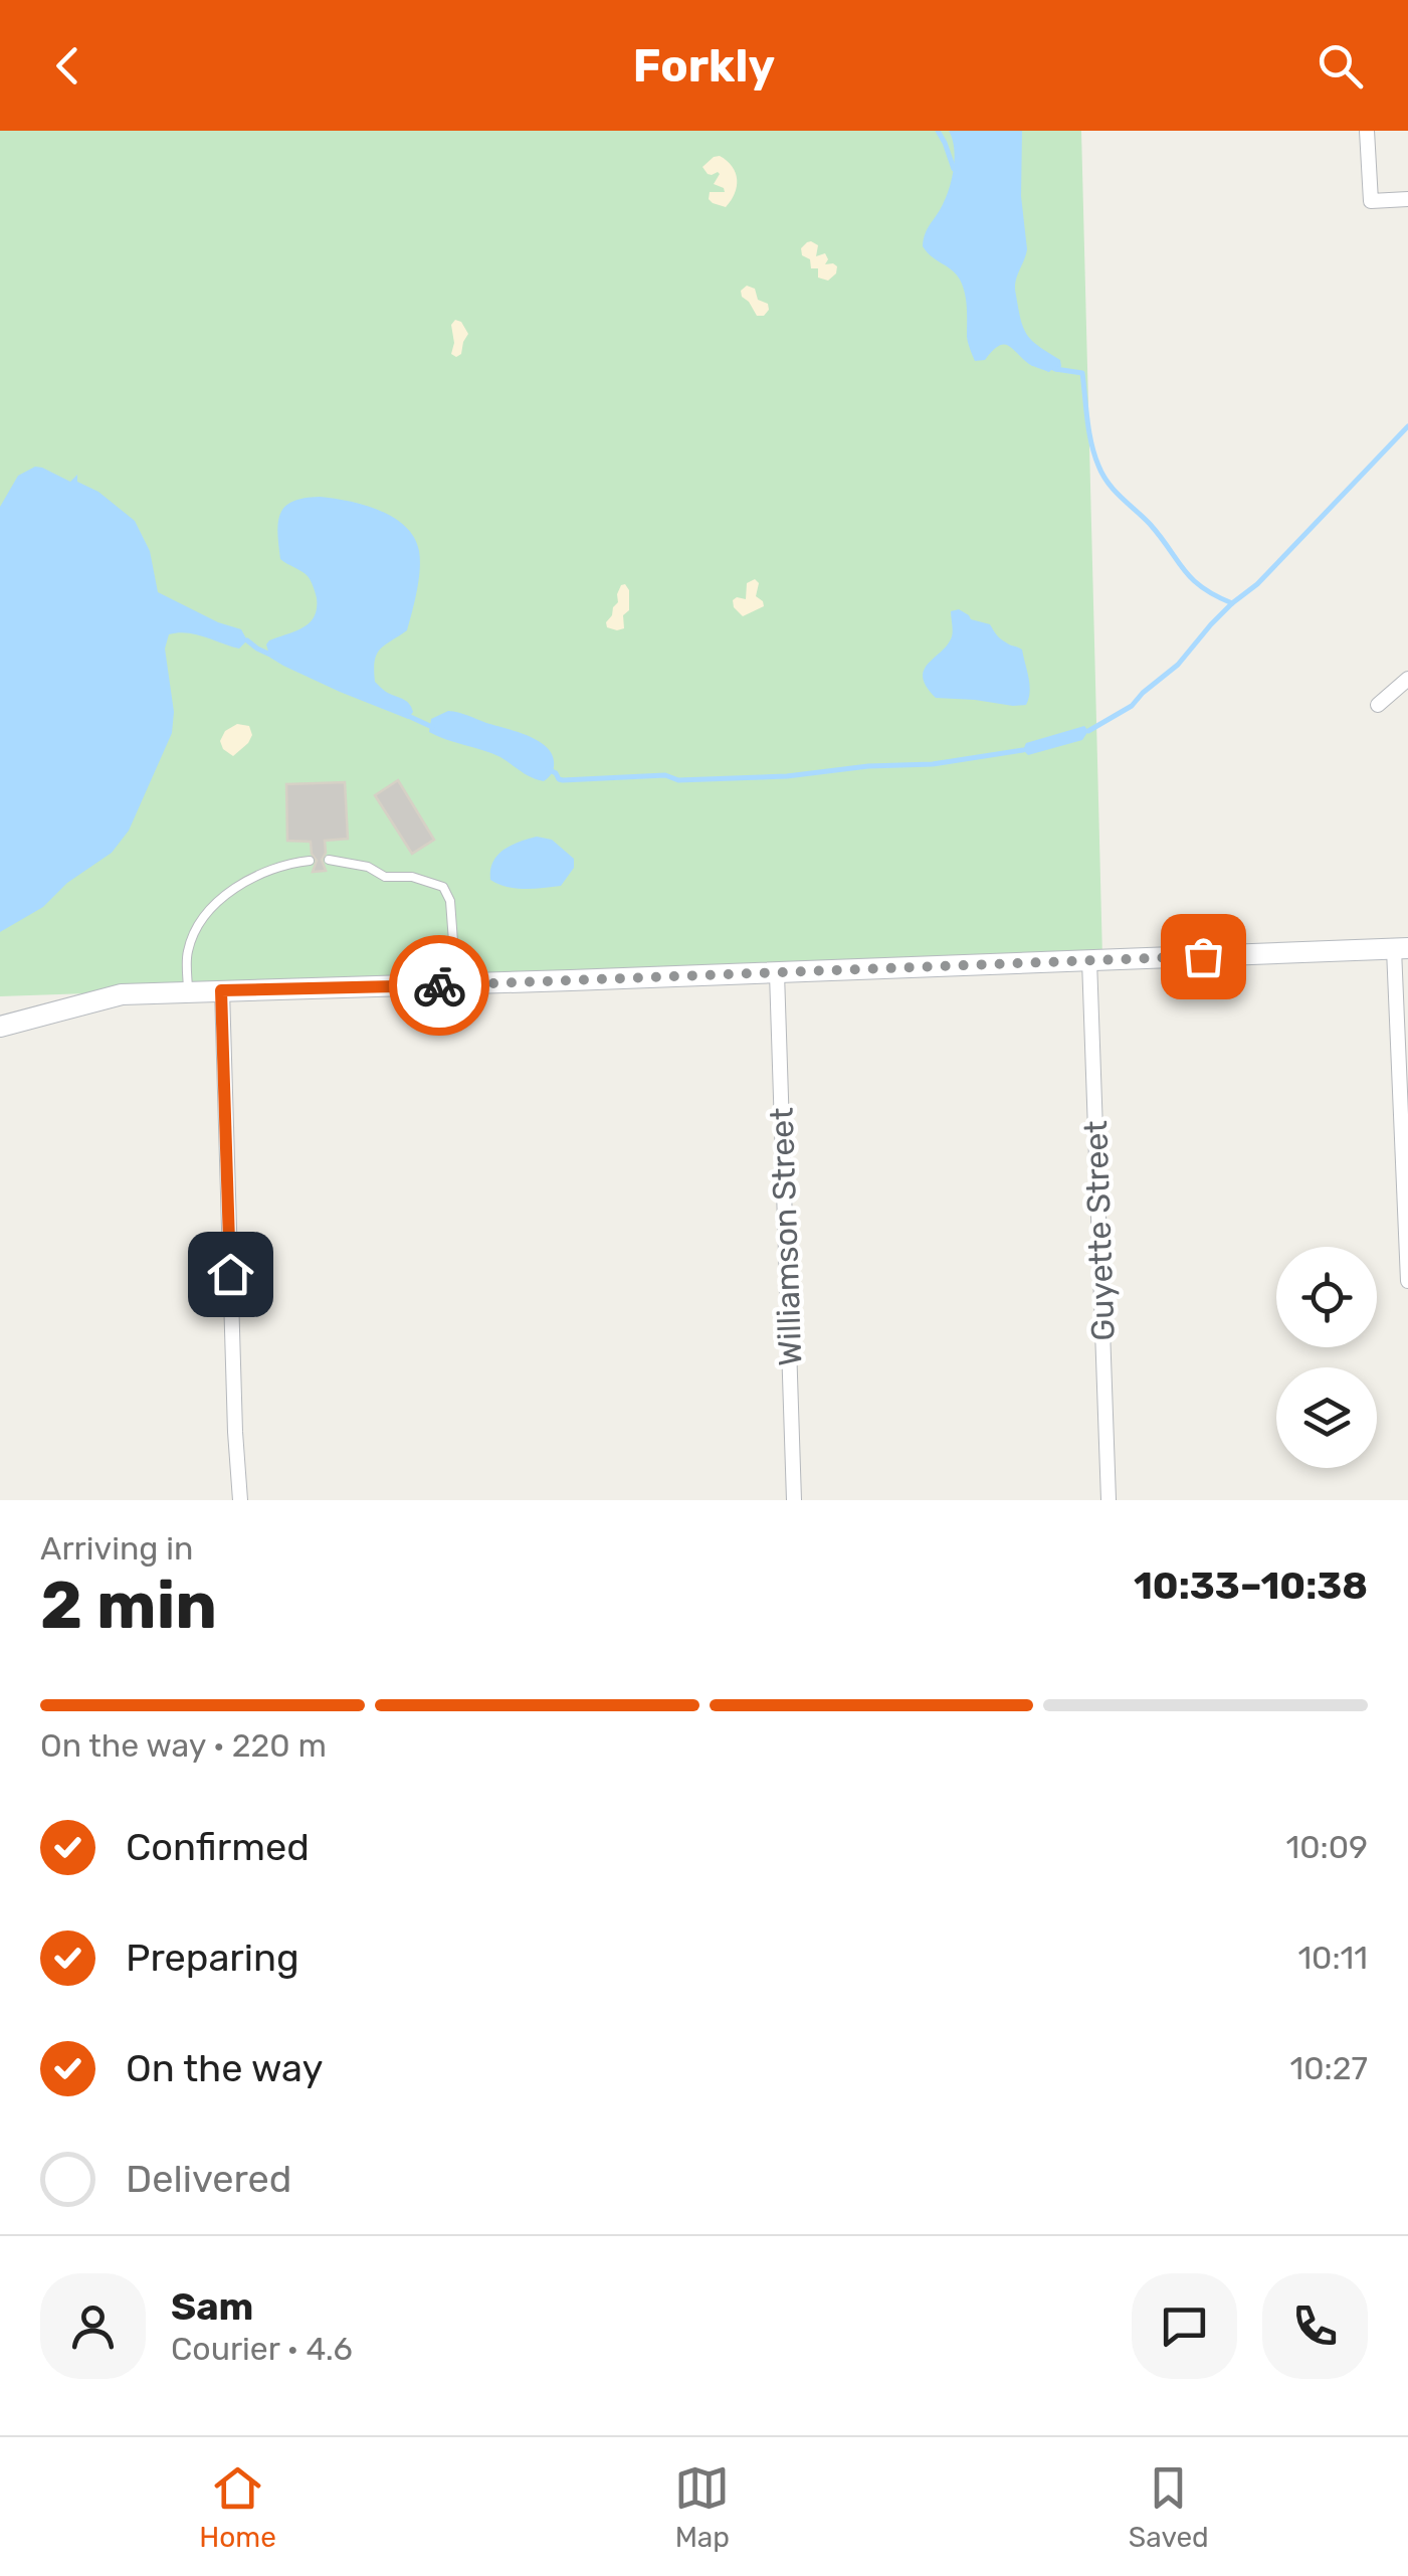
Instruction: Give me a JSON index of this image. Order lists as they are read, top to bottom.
{
  "streets": {
    "street": ["Guyette Street", "Williamson Street"]
  },
  "page": {
    "header": "Forkly",
    "heading": ["2 min", "Arriving in", "10:33–10:38"],
    "panel": ["Sam", "Courier · 4.6"],
    "bar": "On the way · 220 m",
    "list": [
      ["Confirmed", "10:09"],
      ["Preparing", "10:11"],
      ["On the way", "10:27"],
      "Delivered"
    ],
    "tabs": ["Home", "Map", "Saved"]
  }
}
